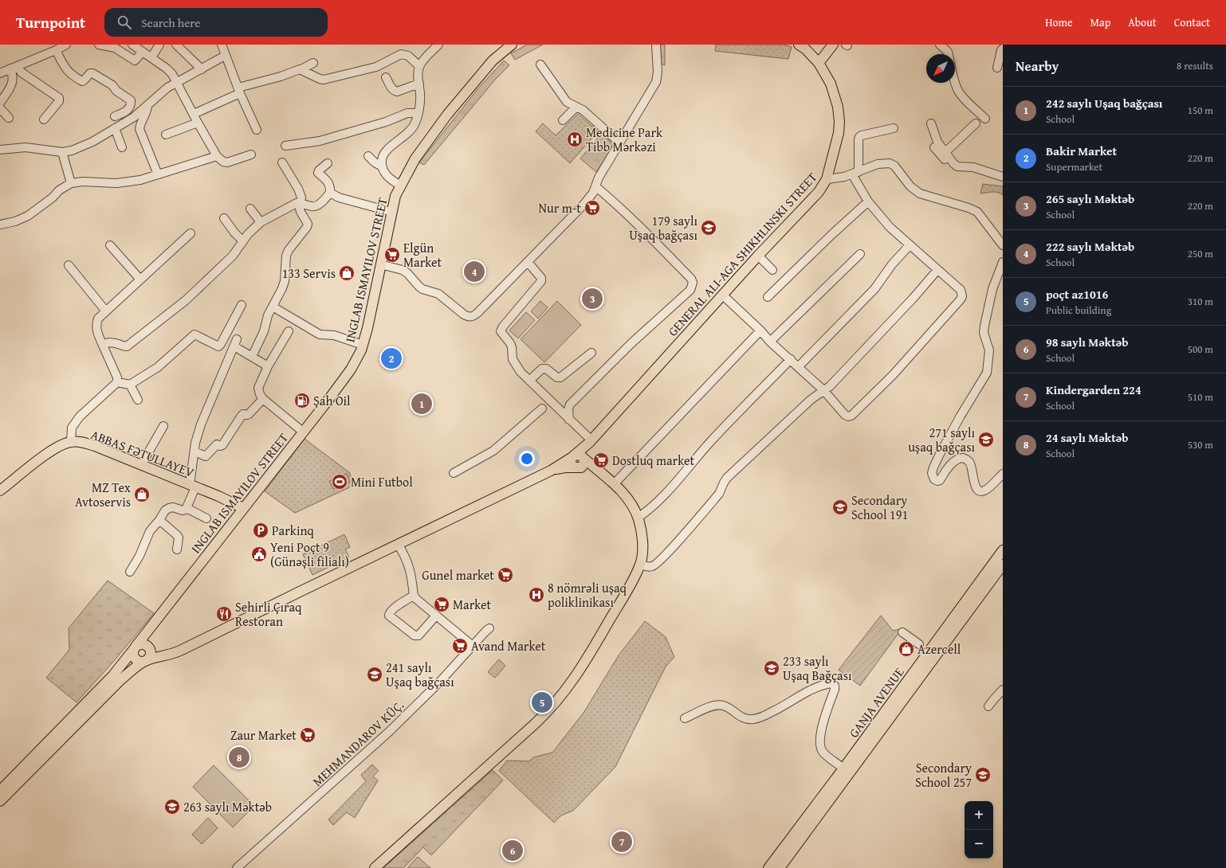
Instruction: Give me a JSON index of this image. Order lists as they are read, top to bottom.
{
  "streets": {
    "main road": [
      "GENERAL ALI-AGA SHIKHLINSKI STREET",
      "INGLAB ISMAYILOV STREET",
      "ABBAS FƏTULLAYEV",
      "GANJA AVENUE"
    ],
    "street": ["MEHMANDAROV KÜÇ."]
  },
  "crossings": [
    ["INGLAB ISMAYILOV STREET", "ABBAS FƏTULLAYEV"]
  ],
  "places": {
    "hospital": ["Medicine Park Tibb Mərkəzi", "8 nömrəli uşaq poliklinikası"],
    "supermarket": [
      "Nur m-t",
      "Elgün Market",
      "Dostluq market",
      "Gunel market",
      "Market",
      "Avand Market",
      "Zaur Market"
    ],
    "school or university": [
      "179 saylı Uşaq bağçası",
      "271 saylı uşaq bağçası",
      "Secondary School 191",
      "233 saylı Uşaq Bağçası",
      "241 saylı Uşaq bağçası",
      "Secondary School 257",
      "263 saylı Məktəb"
    ],
    "shop": ["133 Servis", "MZ Tex Avtoservis", "Azercell"],
    "fuel station": ["Şah Oil"],
    "sports": ["Mini Futbol"],
    "parking": ["Parkinq"],
    "public building": ["Yeni Poçt 9 (Günəşli filialı)"],
    "restaurant": ["Sehirli Çıraq Restoran"]
  },
  "north": "bottom left",
  "page": {
    "header": "Turnpoint",
    "search": "Search here",
    "nav": [
      "Home",
      "Map",
      "About",
      "Contact"
    ],
    "heading": ["Nearby", "8 results"],
    "list": [
      {
        "mark": "1",
        "name": "242 saylı Uşaq bağçası",
        "note": "School",
        "value": "150 m"
      },
      {
        "mark": "2",
        "name": "Bakir Market",
        "note": "Supermarket",
        "value": "220 m"
      },
      {
        "mark": "3",
        "name": "265 saylı Məktəb",
        "note": "School",
        "value": "220 m"
      },
      {
        "mark": "4",
        "name": "222 saylı Məktəb",
        "note": "School",
        "value": "250 m"
      },
      {
        "mark": "5",
        "name": "poçt az1016",
        "note": "Public building",
        "value": "310 m"
      },
      {
        "mark": "6",
        "name": "98 saylı Məktəb",
        "note": "School",
        "value": "500 m"
      },
      {
        "mark": "7",
        "name": "Kindergarden 224",
        "note": "School",
        "value": "510 m"
      },
      {
        "mark": "8",
        "name": "24 saylı Məktəb",
        "note": "School",
        "value": "530 m"
      }
    ],
    "pins": [
      "4",
      "3",
      "2",
      "1",
      "5",
      "8",
      "7",
      "6"
    ],
    "map_buttons": ["+", "−"]
  }
}
